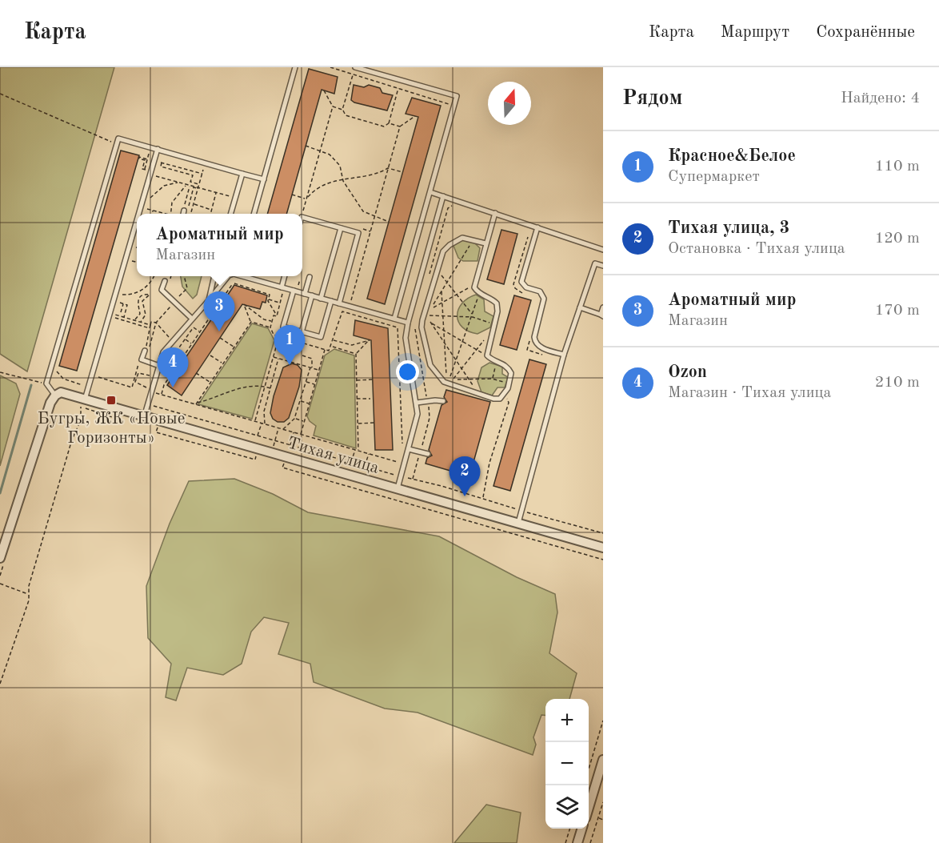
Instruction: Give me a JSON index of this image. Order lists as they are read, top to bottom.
{
  "streets": {
    "street": ["Тихая улица"]
  },
  "places": {
    "transit": ["Бугры, ЖК «Новые Горизонты»"]
  },
  "north": "top",
  "page": {
    "header": "Карта",
    "nav": ["Карта", "Маршрут", "Сохранённые"],
    "heading": ["Рядом", "Найдено: 4"],
    "list": [
      {
        "mark": "1",
        "name": "Красное&Белое",
        "note": "Супермаркет",
        "value": "110 m"
      },
      {
        "mark": "2",
        "name": "Тихая улица, 3",
        "note": "Остановка · Тихая улица",
        "value": "120 m"
      },
      {
        "mark": "3",
        "name": "Ароматный мир",
        "note": "Магазин",
        "value": "170 m"
      },
      {
        "mark": "4",
        "name": "Ozon",
        "note": "Магазин · Тихая улица",
        "value": "210 m"
      }
    ],
    "popup": ["Ароматный мир", "Магазин"],
    "pins": [
      "3",
      "1",
      "4",
      "2"
    ],
    "map_buttons": ["+", "−"]
  }
}
